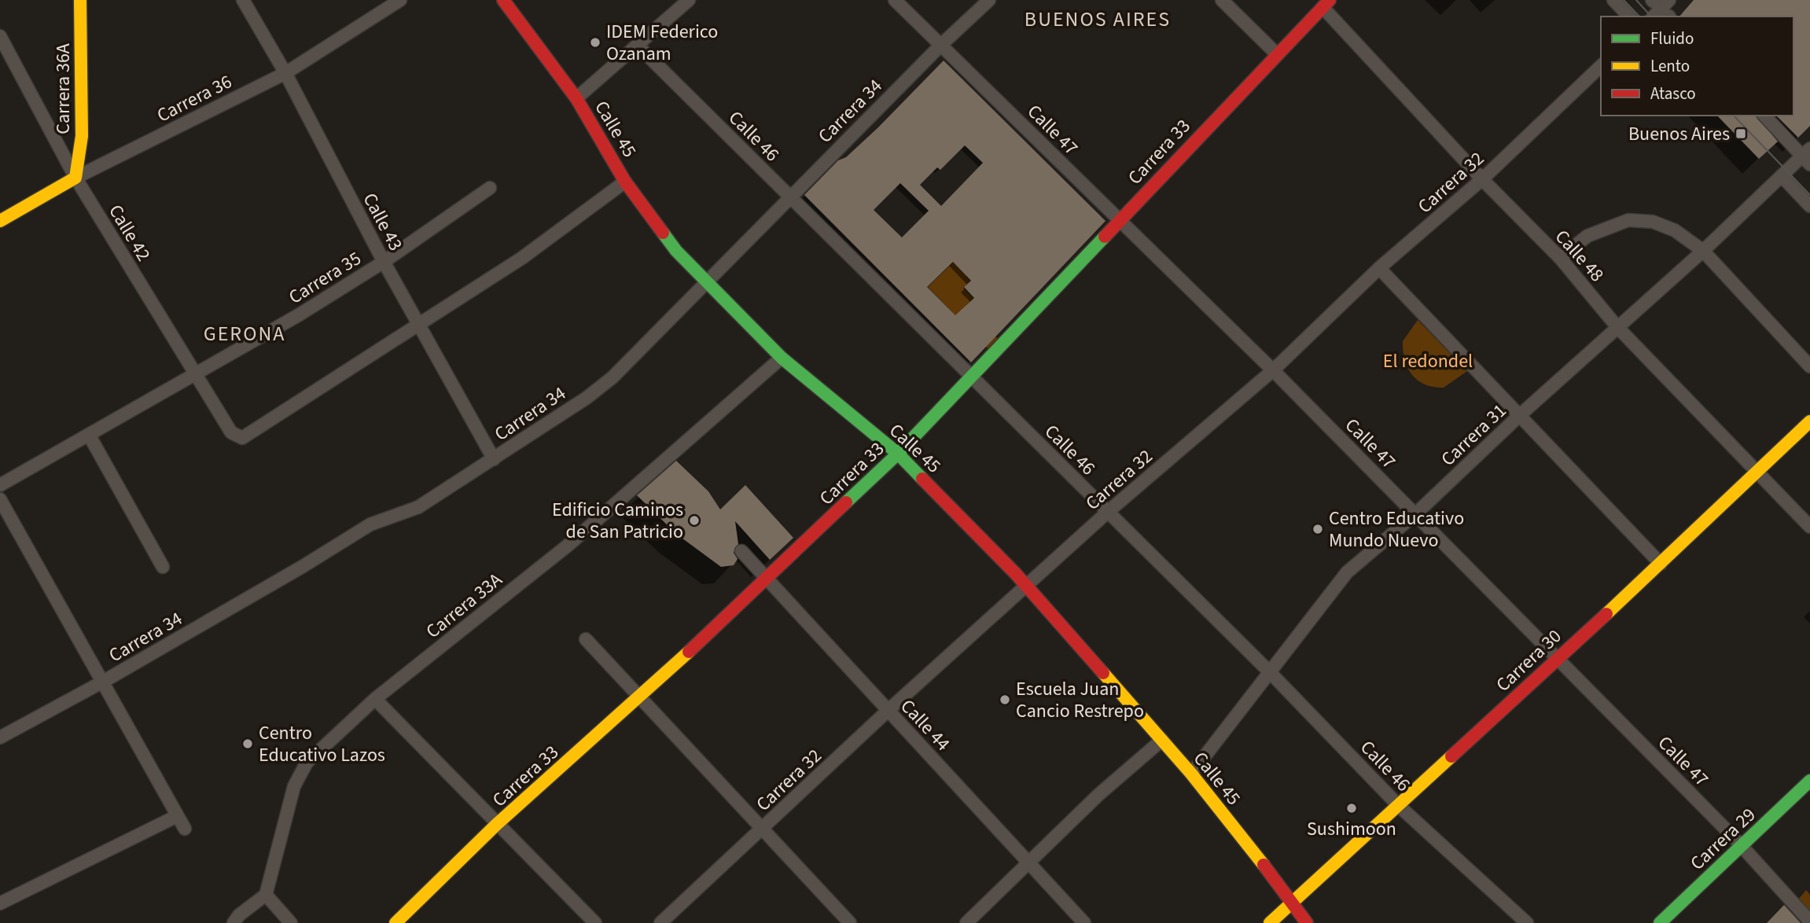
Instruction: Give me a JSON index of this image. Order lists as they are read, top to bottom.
{
  "streets": {
    "street": [
      "Carrera 36A",
      "Carrera 36",
      "Carrera 34",
      "Calle 45",
      "Calle 47",
      "Calle 46",
      "Carrera 33",
      "Carrera 32",
      "Calle 43",
      "Calle 42",
      "Calle 48",
      "Carrera 35",
      "Carrera 31",
      "Carrera 33A",
      "Carrera 30",
      "Calle 44",
      "Carrera 29"
    ]
  },
  "crossings": [
    ["Carrera 36A", "Carrera 36"],
    ["Carrera 36A", "Calle 42"],
    ["Carrera 36", "Calle 43"],
    ["Carrera 36", "Calle 42"],
    ["Carrera 34", "Calle 45"],
    ["Carrera 34", "Calle 47"],
    ["Carrera 34", "Calle 46"],
    ["Carrera 34", "Calle 43"],
    ["Calle 45", "Carrera 33"],
    ["Calle 45", "Carrera 32"],
    ["Calle 45", "Carrera 31"],
    ["Calle 45", "Carrera 33A"],
    ["Calle 45", "Carrera 30"],
    ["Calle 47", "Carrera 33"],
    ["Calle 47", "Carrera 32"],
    ["Calle 47", "Carrera 31"],
    ["Calle 47", "Carrera 30"],
    ["Calle 47", "Carrera 29"],
    ["Calle 46", "Carrera 33"],
    ["Calle 46", "Carrera 32"],
    ["Calle 46", "Carrera 31"],
    ["Calle 46", "Carrera 30"],
    ["Carrera 33", "Calle 48"],
    ["Carrera 33", "Calle 44"],
    ["Carrera 32", "Calle 48"],
    ["Carrera 32", "Calle 44"],
    ["Calle 43", "Calle 42"],
    ["Calle 43", "Carrera 35"],
    ["Calle 42", "Carrera 35"],
    ["Calle 48", "Carrera 31"],
    ["Calle 48", "Carrera 30"]
  ],
  "districts": ["BUENOS AIRES", "GERONA"],
  "parks": ["El redondel"],
  "places": {
    "other": [
      "IDEM Federico Ozanam",
      "Edificio Caminos de San Patricio",
      "Centro Educativo Mundo Nuevo",
      "Escuela Juan Cancio Restrepo",
      "Centro Educativo Lazos",
      "Sushimoon"
    ],
    "transit": ["Buenos Aires"]
  },
  "legend": ["Fluido", "Lento", "Atasco"]
}
